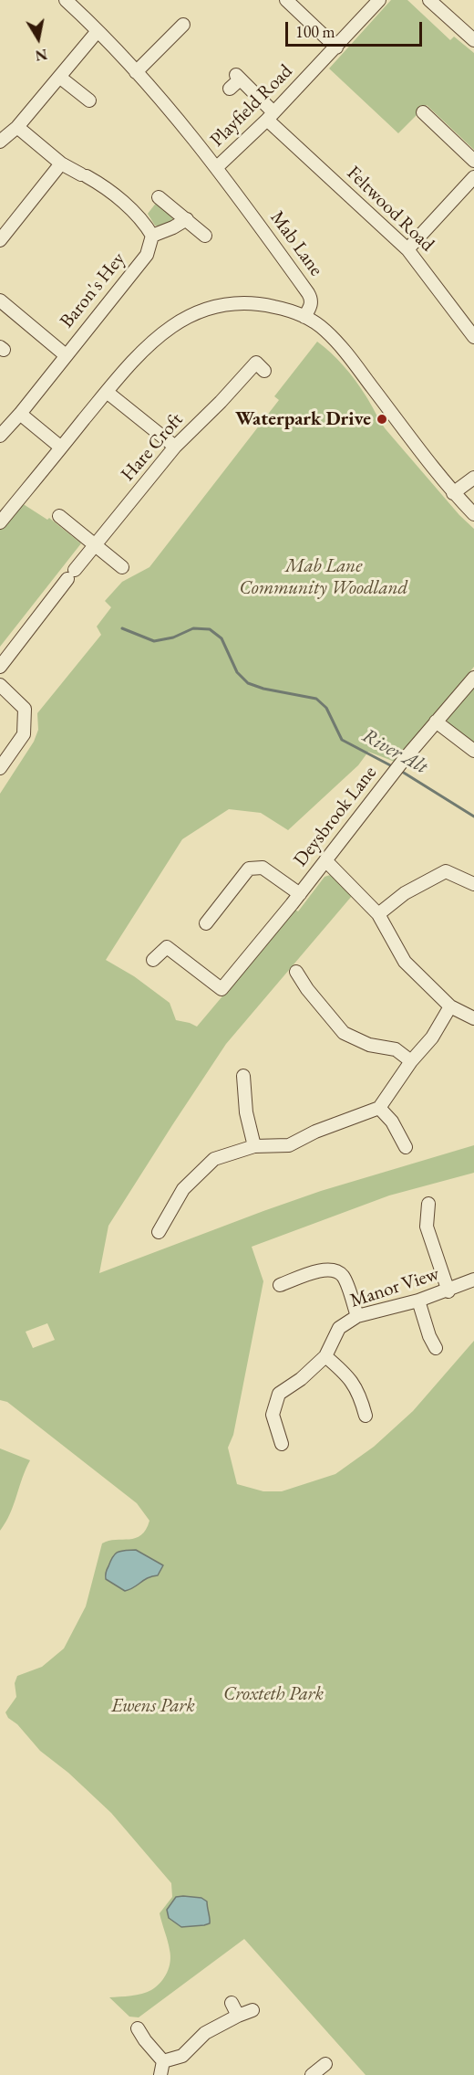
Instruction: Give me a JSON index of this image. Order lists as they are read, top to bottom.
{
  "streets": {
    "street": [
      "Playfield Road",
      "Feltwood Road",
      "Mab Lane",
      "Baron's Hey",
      "Hare Croft",
      "Deysbrook Lane",
      "Manor View"
    ]
  },
  "crossings": [
    ["Playfield Road", "Feltwood Road"],
    ["Playfield Road", "Mab Lane"]
  ],
  "water": ["River Alt"],
  "parks": ["Mab Lane Community Woodland", "Croxteth Park", "Ewens Park"],
  "places": ["Waterpark Drive"],
  "scale_bar": "100 m",
  "north": "bottom"
}
